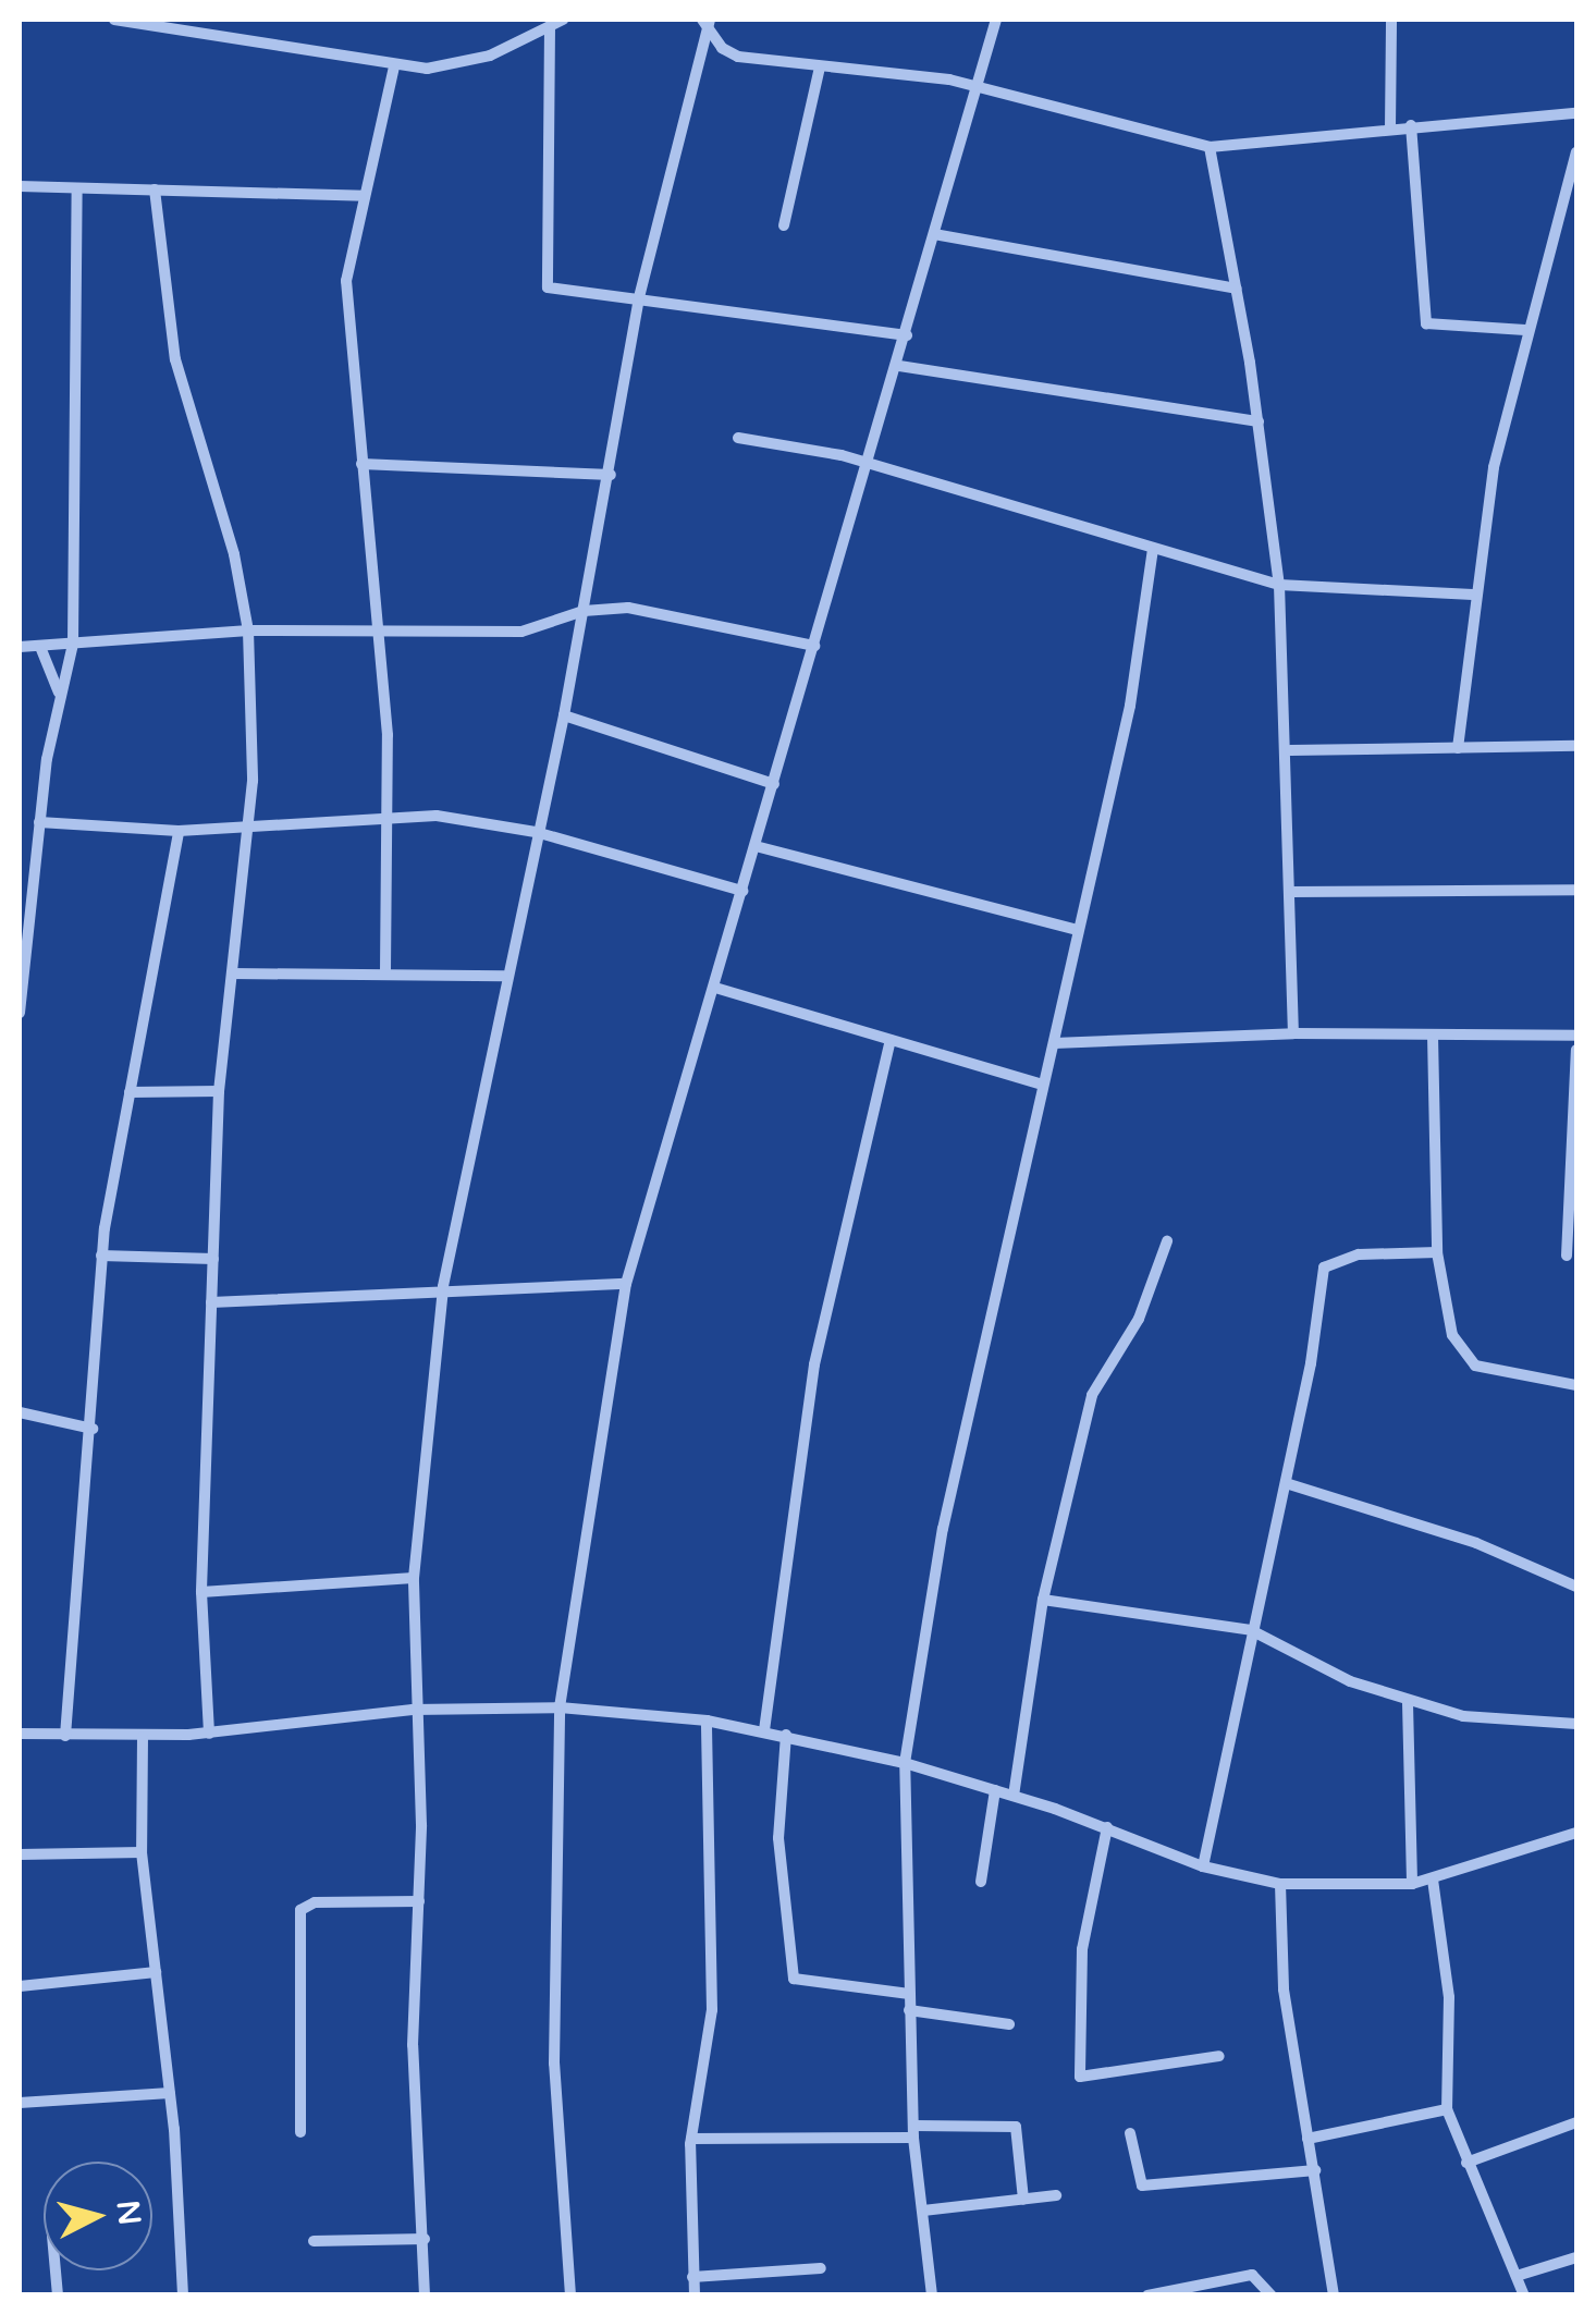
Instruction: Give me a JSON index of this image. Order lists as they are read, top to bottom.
{
  "north": "right"
}
